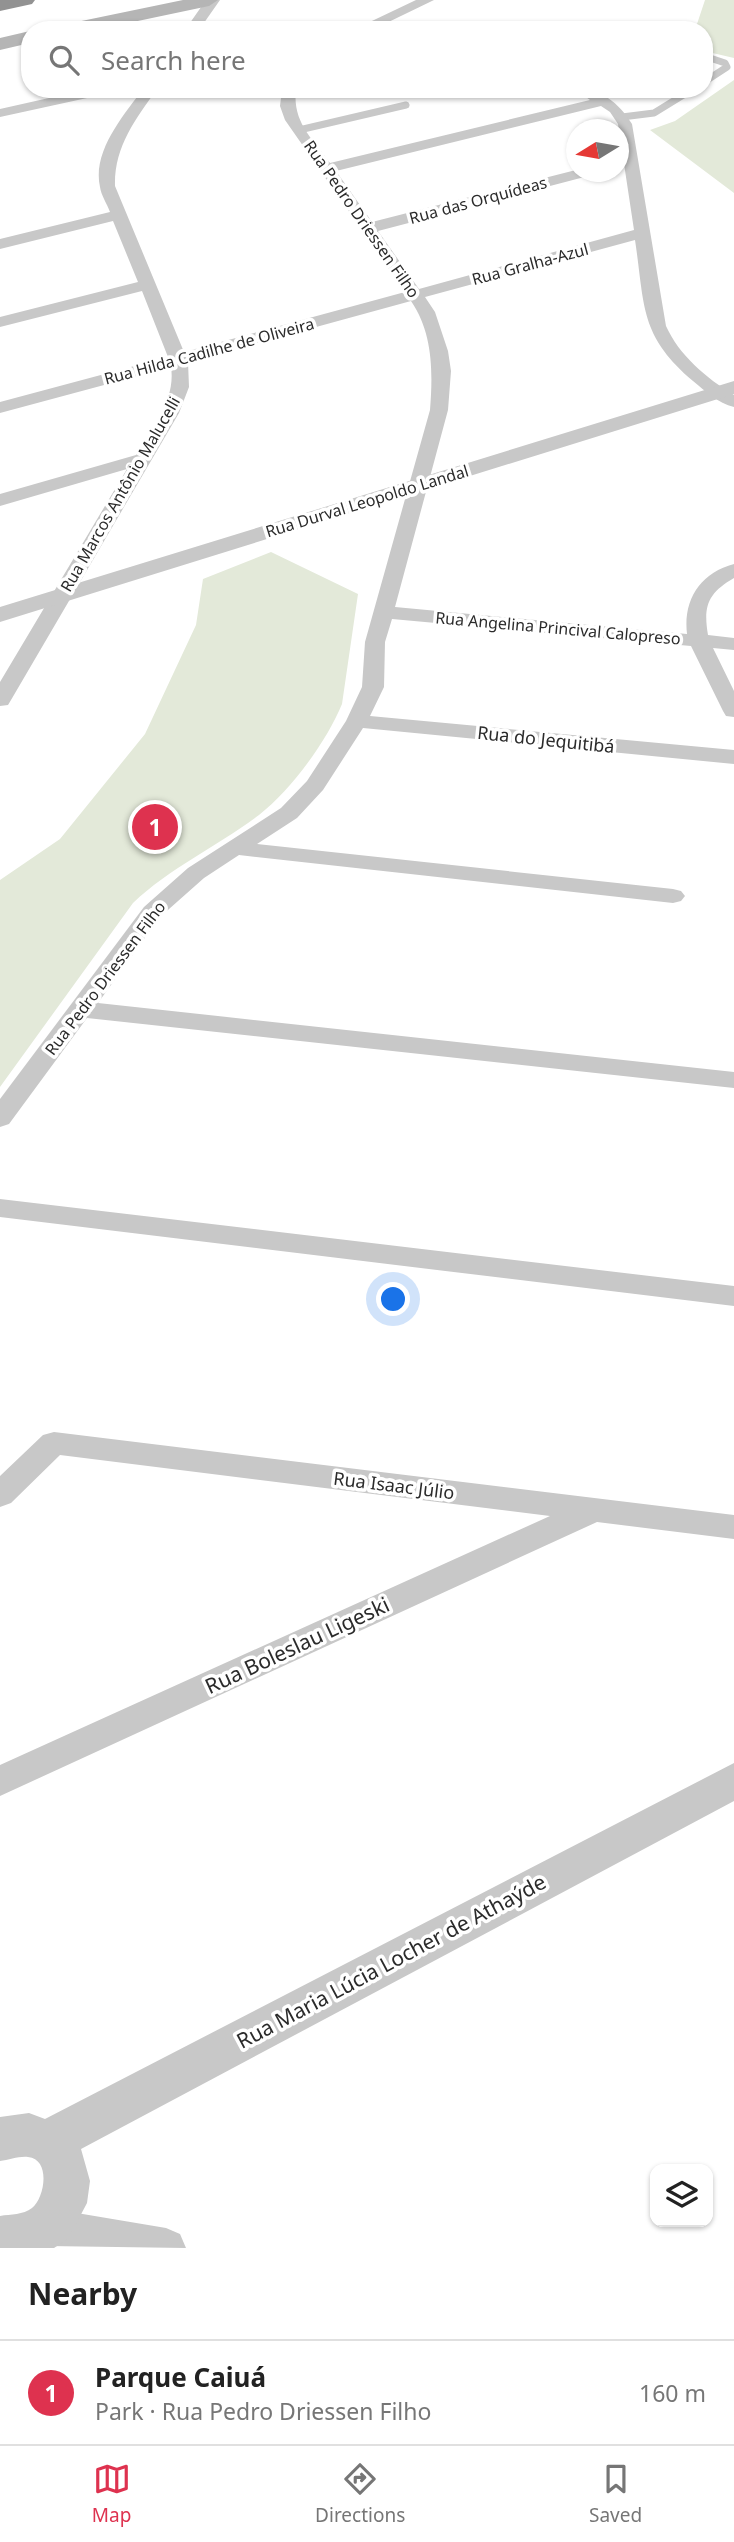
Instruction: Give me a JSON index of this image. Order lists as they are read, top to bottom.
{
  "streets": {
    "street": [
      "Rua das Orquídeas",
      "Rua Pedro Driessen Filho",
      "Rua Gralha-Azul",
      "Rua Hilda Cadilhe de Oliveira",
      "Rua Marcos Antônio Malucelli",
      "Rua Durval Leopoldo Landal",
      "Rua Angelina Princival Calopreso",
      "Rua do Jequitibá",
      "Rua Isaac Júlio",
      "Rua Boleslau Ligeski",
      "Rua Maria Lúcia Locher de Athaýde"
    ]
  },
  "crossings": [
    ["Rua das Orquídeas", "Rua Pedro Driessen Filho"],
    ["Rua Pedro Driessen Filho", "Rua Gralha-Azul"],
    ["Rua Pedro Driessen Filho", "Rua Hilda Cadilhe de Oliveira"],
    ["Rua Pedro Driessen Filho", "Rua Durval Leopoldo Landal"],
    ["Rua Pedro Driessen Filho", "Rua Angelina Princival Calopreso"],
    ["Rua Pedro Driessen Filho", "Rua do Jequitibá"],
    ["Rua Gralha-Azul", "Rua Hilda Cadilhe de Oliveira"],
    ["Rua Hilda Cadilhe de Oliveira", "Rua Marcos Antônio Malucelli"],
    ["Rua Marcos Antônio Malucelli", "Rua Durval Leopoldo Landal"],
    ["Rua Isaac Júlio", "Rua Boleslau Ligeski"]
  ],
  "north": "left",
  "page": {
    "search": "Search here",
    "pins": "1",
    "heading": "Nearby",
    "list": [
      {
        "mark": "1",
        "name": "Parque Caiuá",
        "note": "Park · Rua Pedro Driessen Filho",
        "value": "160 m"
      }
    ],
    "nav": ["Map", "Directions", "Saved"]
  }
}
